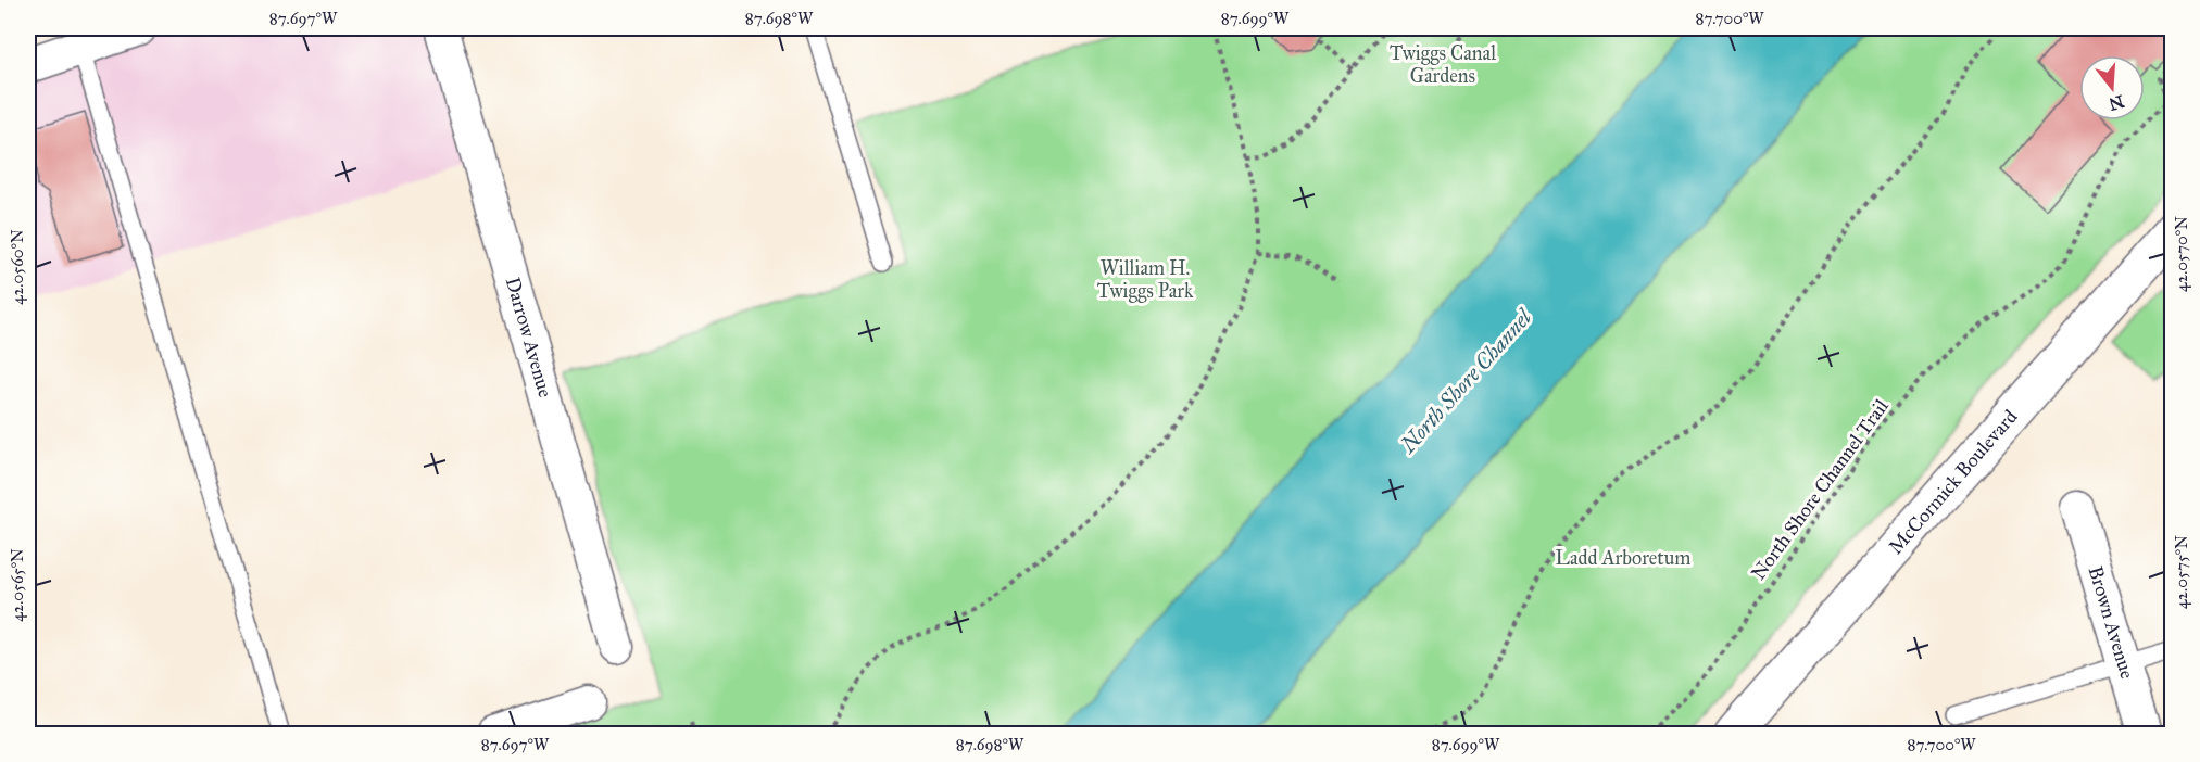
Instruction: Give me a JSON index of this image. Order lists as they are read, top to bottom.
{
  "streets": {
    "main road": ["McCormick Boulevard"],
    "street": ["Darrow Avenue", "Brown Avenue"],
    "path": ["North Shore Channel Trail"]
  },
  "water": ["North Shore Channel"],
  "parks": ["Twiggs Canal Gardens", "William H. Twiggs Park", "Ladd Arboretum"],
  "north": "bottom",
  "coordinates": [
    "87.697°W",
    "87.698°W",
    "87.699°W",
    "87.700°W",
    "42.0570°N",
    "42.0560°N",
    "42.0575°N",
    "42.0565°N"
  ]
}
